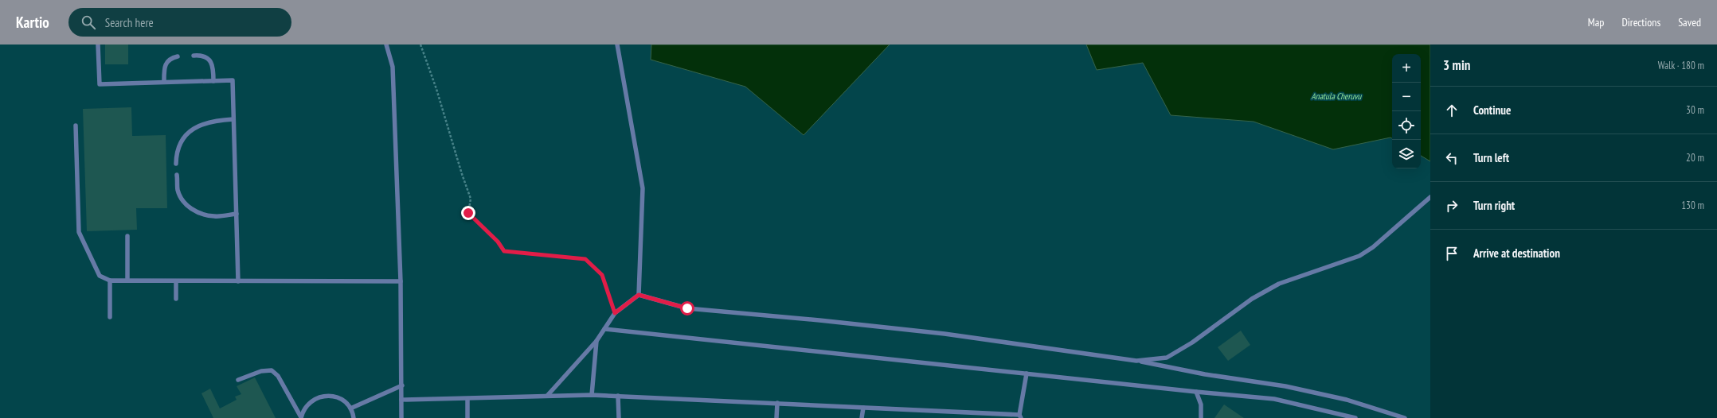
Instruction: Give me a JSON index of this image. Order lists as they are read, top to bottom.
{
  "water": ["Anatula Cheruvu"],
  "page": {
    "header": "Kartio",
    "search": "Search here",
    "nav": ["Map", "Directions", "Saved"],
    "heading": ["3 min", "Walk · 180 m"],
    "map_buttons": ["+", "−"],
    "list": [
      ["Continue", "30 m"],
      ["Turn left", "20 m"],
      ["Turn right", "130 m"],
      "Arrive at destination"
    ]
  }
}
